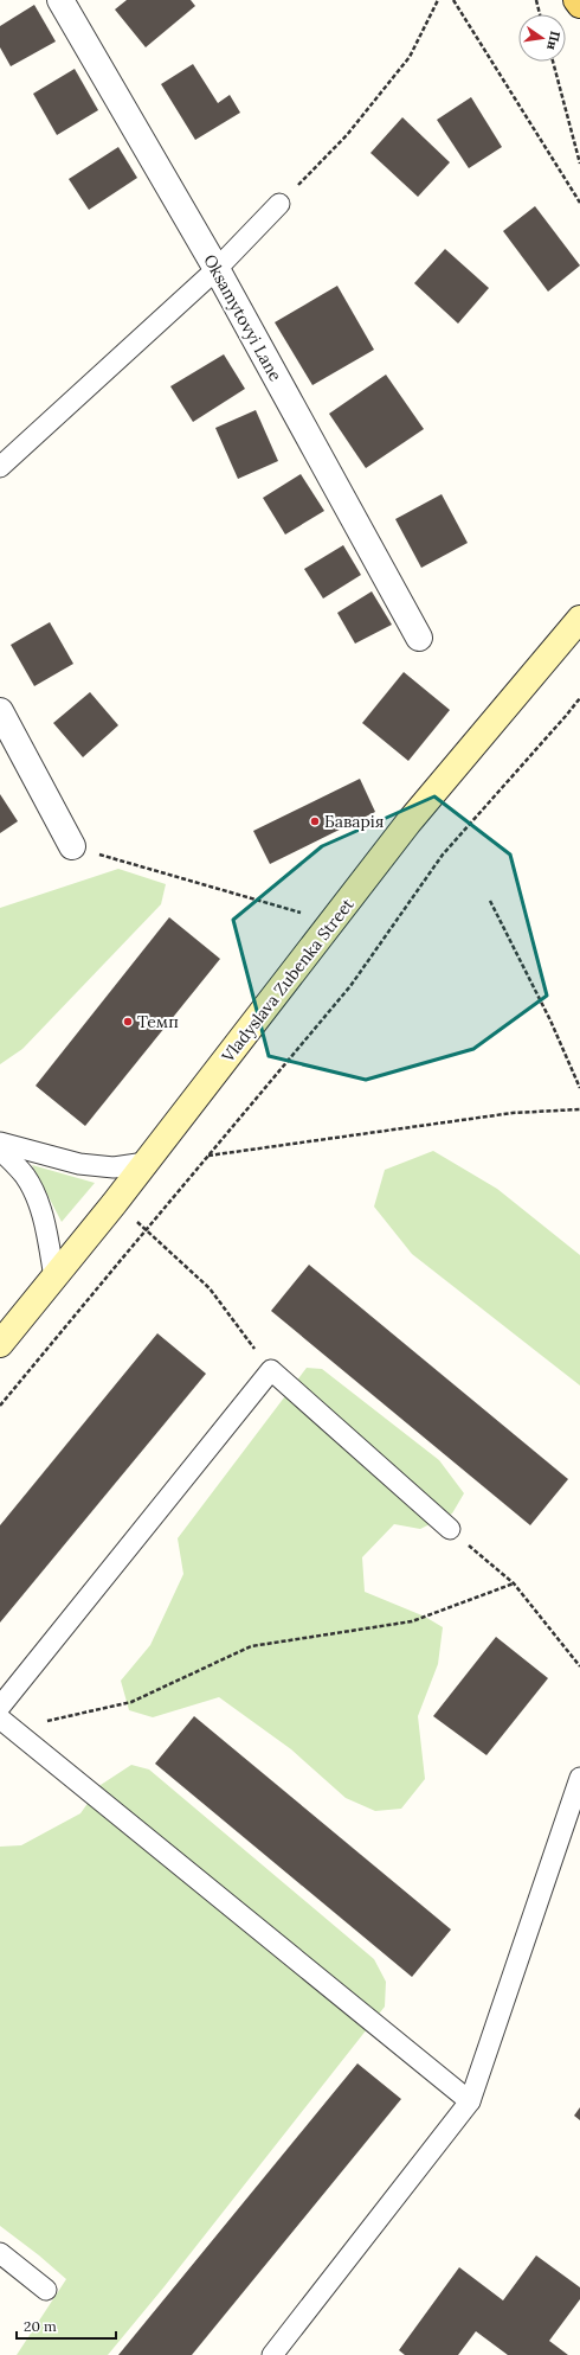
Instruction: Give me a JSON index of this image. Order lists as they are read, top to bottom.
{
  "streets": {
    "street": ["Oksamytovyi Lane", "Vladyslava Zubenka Street"]
  },
  "places": ["Баварія", "Темп"],
  "scale_bar": "20 m",
  "north": "right"
}
